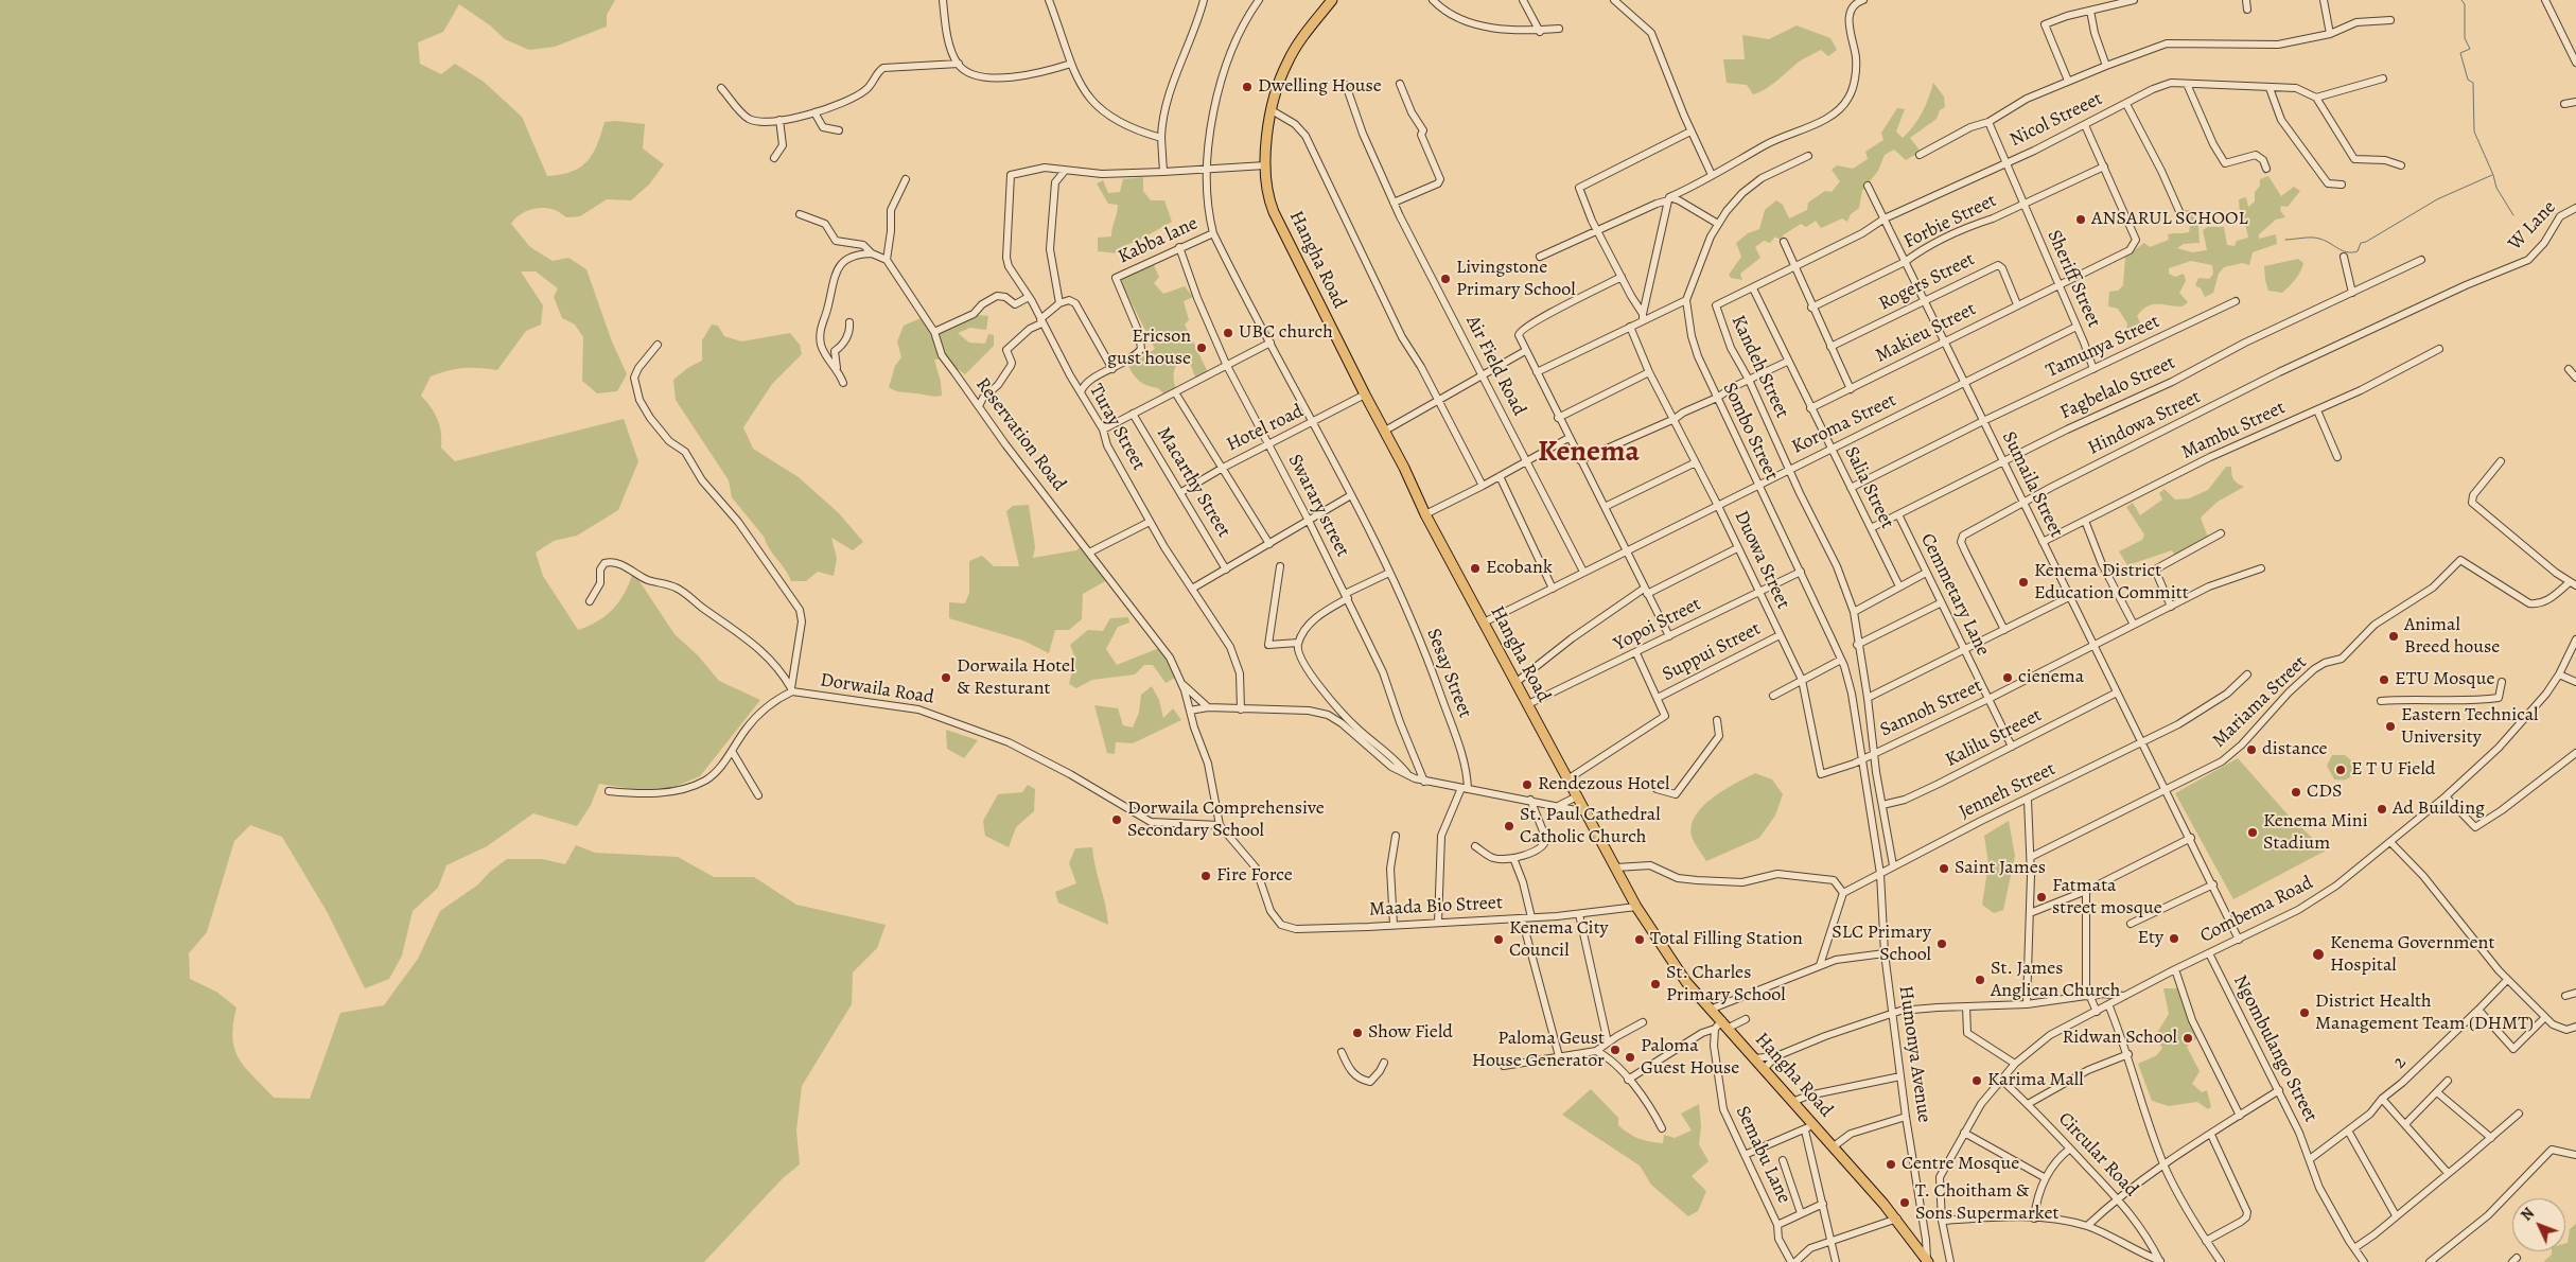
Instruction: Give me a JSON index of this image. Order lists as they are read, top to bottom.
{
  "streets": {
    "highway": ["Hangha Road"],
    "street": [
      "Nicol Streeet",
      "Forbie Street",
      "W Lane",
      "Kabba lane",
      "Sheriff Street",
      "Rogers Street",
      "Makieu Street",
      "Tamunya Street",
      "Air Field Road",
      "Kandeh Street",
      "Fagbelalo Street",
      "Hindowa Street",
      "Koroma Street",
      "Turay Street",
      "Hotel road",
      "Mambu Street",
      "Sombo Street",
      "Reservation Road",
      "Macarthy Street",
      "Sumaila Street",
      "Salia Street",
      "Swarary street",
      "Duowa Street",
      "Cemmetary Lane",
      "Yopoi Street",
      "Suppui Street",
      "Sesay Street",
      "Dorwaila Road",
      "Mariama Street",
      "Sannoh Street",
      "Kalilu Streeet",
      "Jenneh Street",
      "Maada Bio Street",
      "Combema Road",
      "Ngombulango Street",
      "Humonya Avenue",
      "2",
      "Semabu Lane",
      "Circular Road"
    ]
  },
  "crossings": [
    ["Nicol Streeet", "Sheriff Street"],
    ["Nicol Streeet", "Kandeh Street"],
    ["Nicol Streeet", "Sumaila Street"],
    ["Nicol Streeet", "Salia Street"],
    ["Forbie Street", "Sheriff Street"],
    ["Forbie Street", "Makieu Street"],
    ["Forbie Street", "Sumaila Street"],
    ["W Lane", "Hindowa Street"],
    ["Kabba lane", "Swarary street"],
    ["Kabba lane", "Sesay Street"],
    ["Hangha Road", "Koroma Street"],
    ["Hangha Road", "Hotel road"],
    ["Hangha Road", "Yopoi Street"],
    ["Hangha Road", "Maada Bio Street"],
    ["Hangha Road", "Humonya Avenue"],
    ["Sheriff Street", "Makieu Street"],
    ["Sheriff Street", "Tamunya Street"],
    ["Sheriff Street", "Koroma Street"],
    ["Rogers Street", "Makieu Street"],
    ["Rogers Street", "Sumaila Street"],
    ["Makieu Street", "Sumaila Street"],
    ["Makieu Street", "Salia Street"],
    ["Tamunya Street", "Sumaila Street"],
    ["Tamunya Street", "Salia Street"],
    ["Air Field Road", "Koroma Street"],
    ["Kandeh Street", "Koroma Street"],
    ["Kandeh Street", "Sannoh Street"],
    ["Kandeh Street", "Kalilu Streeet"],
    ["Kandeh Street", "Jenneh Street"],
    ["Fagbelalo Street", "Sumaila Street"],
    ["Fagbelalo Street", "Salia Street"],
    ["Fagbelalo Street", "Cemmetary Lane"],
    ["Hindowa Street", "Sumaila Street"],
    ["Koroma Street", "Sombo Street"],
    ["Koroma Street", "Sumaila Street"],
    ["Koroma Street", "Salia Street"],
    ["Koroma Street", "Duowa Street"],
    ["Hotel road", "Macarthy Street"],
    ["Hotel road", "Swarary street"],
    ["Hotel road", "Sesay Street"],
    ["Mambu Street", "Sumaila Street"],
    ["Sombo Street", "Duowa Street"],
    ["Sombo Street", "Yopoi Street"],
    ["Sombo Street", "Sannoh Street"],
    ["Sombo Street", "Humonya Avenue"],
    ["Sumaila Street", "Mariama Street"],
    ["Sumaila Street", "Sannoh Street"],
    ["Sumaila Street", "Kalilu Streeet"],
    ["Sumaila Street", "Jenneh Street"],
    ["Sumaila Street", "Combema Road"],
    ["Duowa Street", "Yopoi Street"],
    ["Duowa Street", "Suppui Street"],
    ["Duowa Street", "Sannoh Street"],
    ["Duowa Street", "Humonya Avenue"],
    ["Cemmetary Lane", "Sannoh Street"],
    ["Cemmetary Lane", "Kalilu Streeet"],
    ["Dorwaila Road", "Maada Bio Street"],
    ["Sannoh Street", "Humonya Avenue"],
    ["Jenneh Street", "Humonya Avenue"],
    ["Combema Road", "Ngombulango Street"],
    ["Ngombulango Street", "2"]
  ],
  "districts": ["Kenema"],
  "places": [
    "Dwelling House",
    "ANSARUL SCHOOL",
    "Livingstone Primary School",
    "UBC church",
    "Ericson gust house",
    "Ecobank",
    "Kenema District Education Committ",
    "Animal Breed house",
    "Dorwaila Hotel & Resturant",
    "cienema",
    "ETU Mosque",
    "Eastern Technical University",
    "distance",
    "E T U Field",
    "Rendezous Hotel",
    "CDS",
    "Ad Building",
    "Dorwaila Comprehensive Secondary School",
    "St. Paul Cathedral Catholic Church",
    "Kenema Mini Stadium",
    "Saint James",
    "Fire Force",
    "Fatmata street mosque",
    "Ety",
    "Kenema City Council",
    "Total Filling Station",
    "SLC Primary School",
    "Kenema Government Hospital",
    "St. James Anglican Church",
    "St. Charles Primary School",
    "District Health Management Team (DHMT)",
    "Show Field",
    "Ridwan School",
    "Paloma Geust House Generator",
    "Paloma Guest House",
    "Karima Mall",
    "Centre Mosque",
    "T. Choitham & Sons Supermarket"
  ],
  "north": "top left"
}
